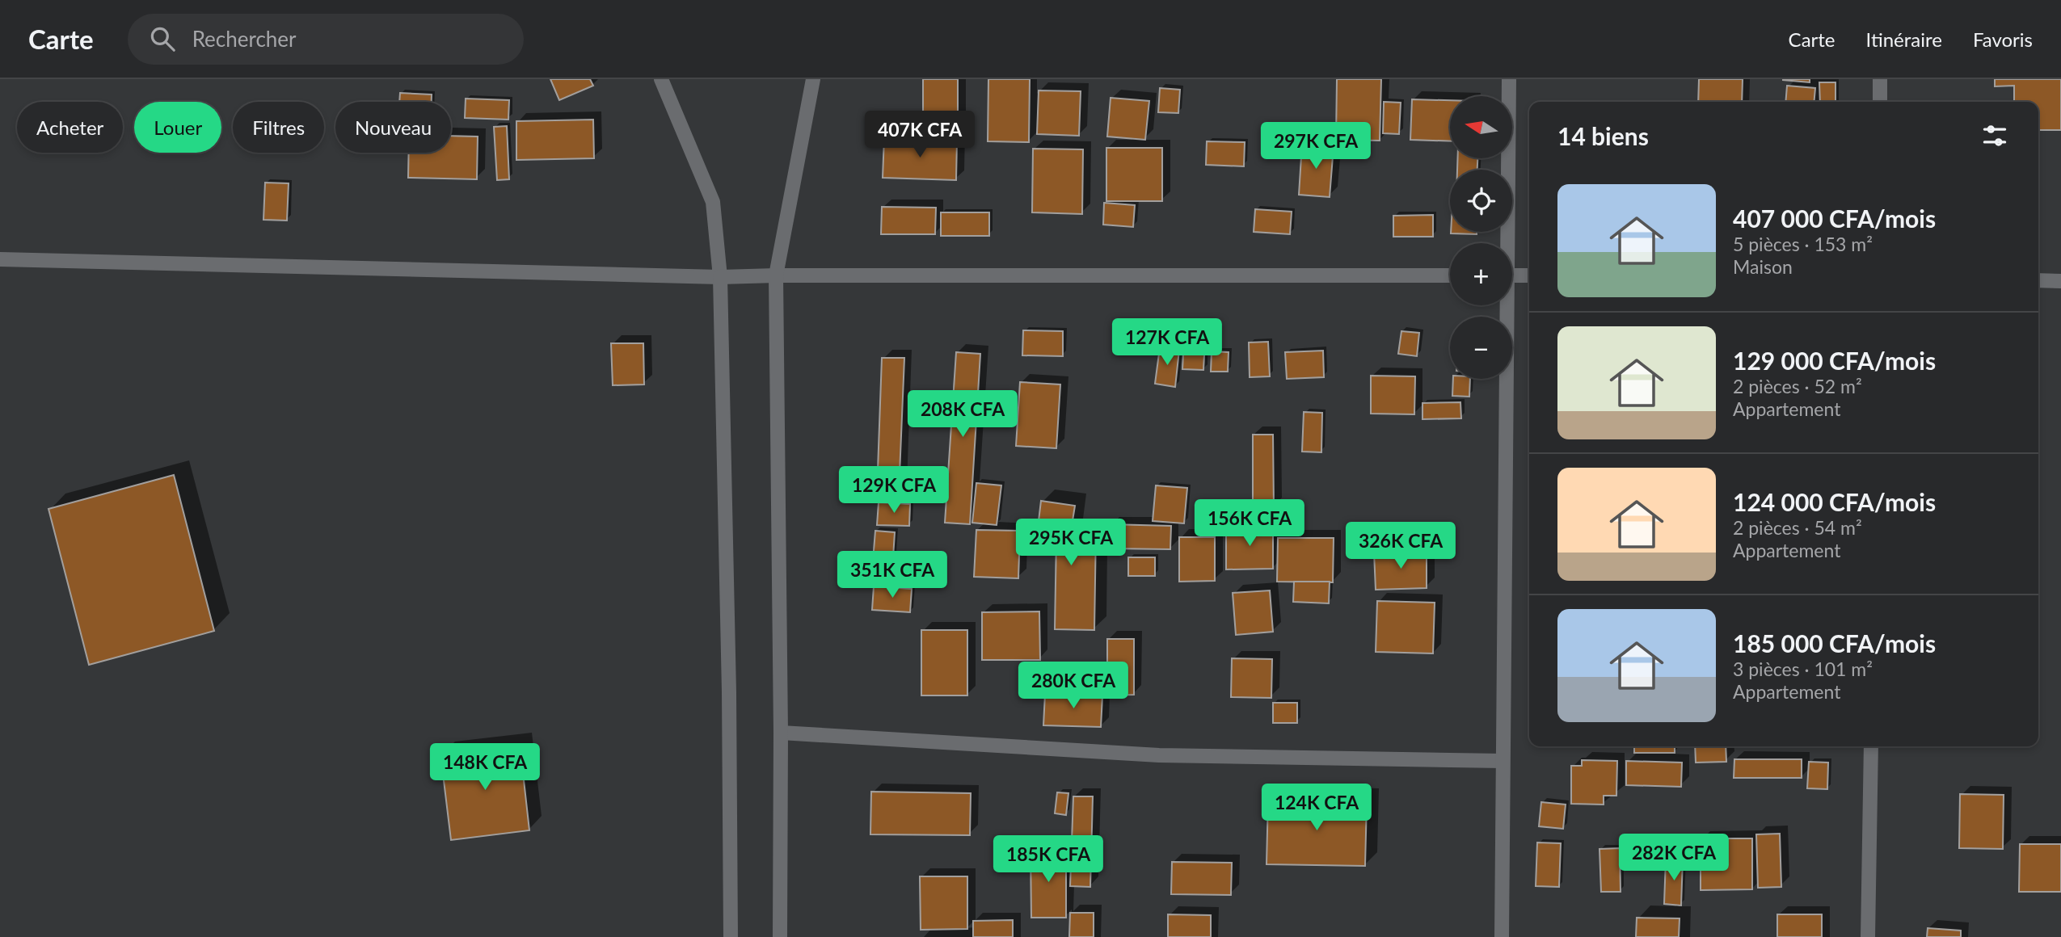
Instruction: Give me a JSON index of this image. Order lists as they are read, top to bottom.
{
  "north": "left",
  "page": {
    "header": "Carte",
    "search": "Rechercher",
    "nav": ["Carte", "Itinéraire", "Favoris"],
    "map_buttons": ["+", "−"],
    "chip": [
      "Acheter",
      "Louer",
      "Filtres",
      "Nouveau"
    ],
    "heading": "14 biens",
    "price": [
      "407K CFA",
      "297K CFA",
      "127K CFA",
      "208K CFA",
      "129K CFA",
      "156K CFA",
      "295K CFA",
      "326K CFA",
      "351K CFA",
      "280K CFA",
      "148K CFA",
      "124K CFA",
      "282K CFA",
      "185K CFA"
    ],
    "list": [
      {
        "name": "407 000 CFA/mois",
        "note": "5 pièces · 153 m² · Maison"
      },
      {
        "name": "129 000 CFA/mois",
        "note": "2 pièces · 52 m² · Appartement"
      },
      {
        "name": "124 000 CFA/mois",
        "note": "2 pièces · 54 m² · Appartement"
      },
      {
        "name": "185 000 CFA/mois",
        "note": "3 pièces · 101 m² · Appartement"
      }
    ]
  }
}
